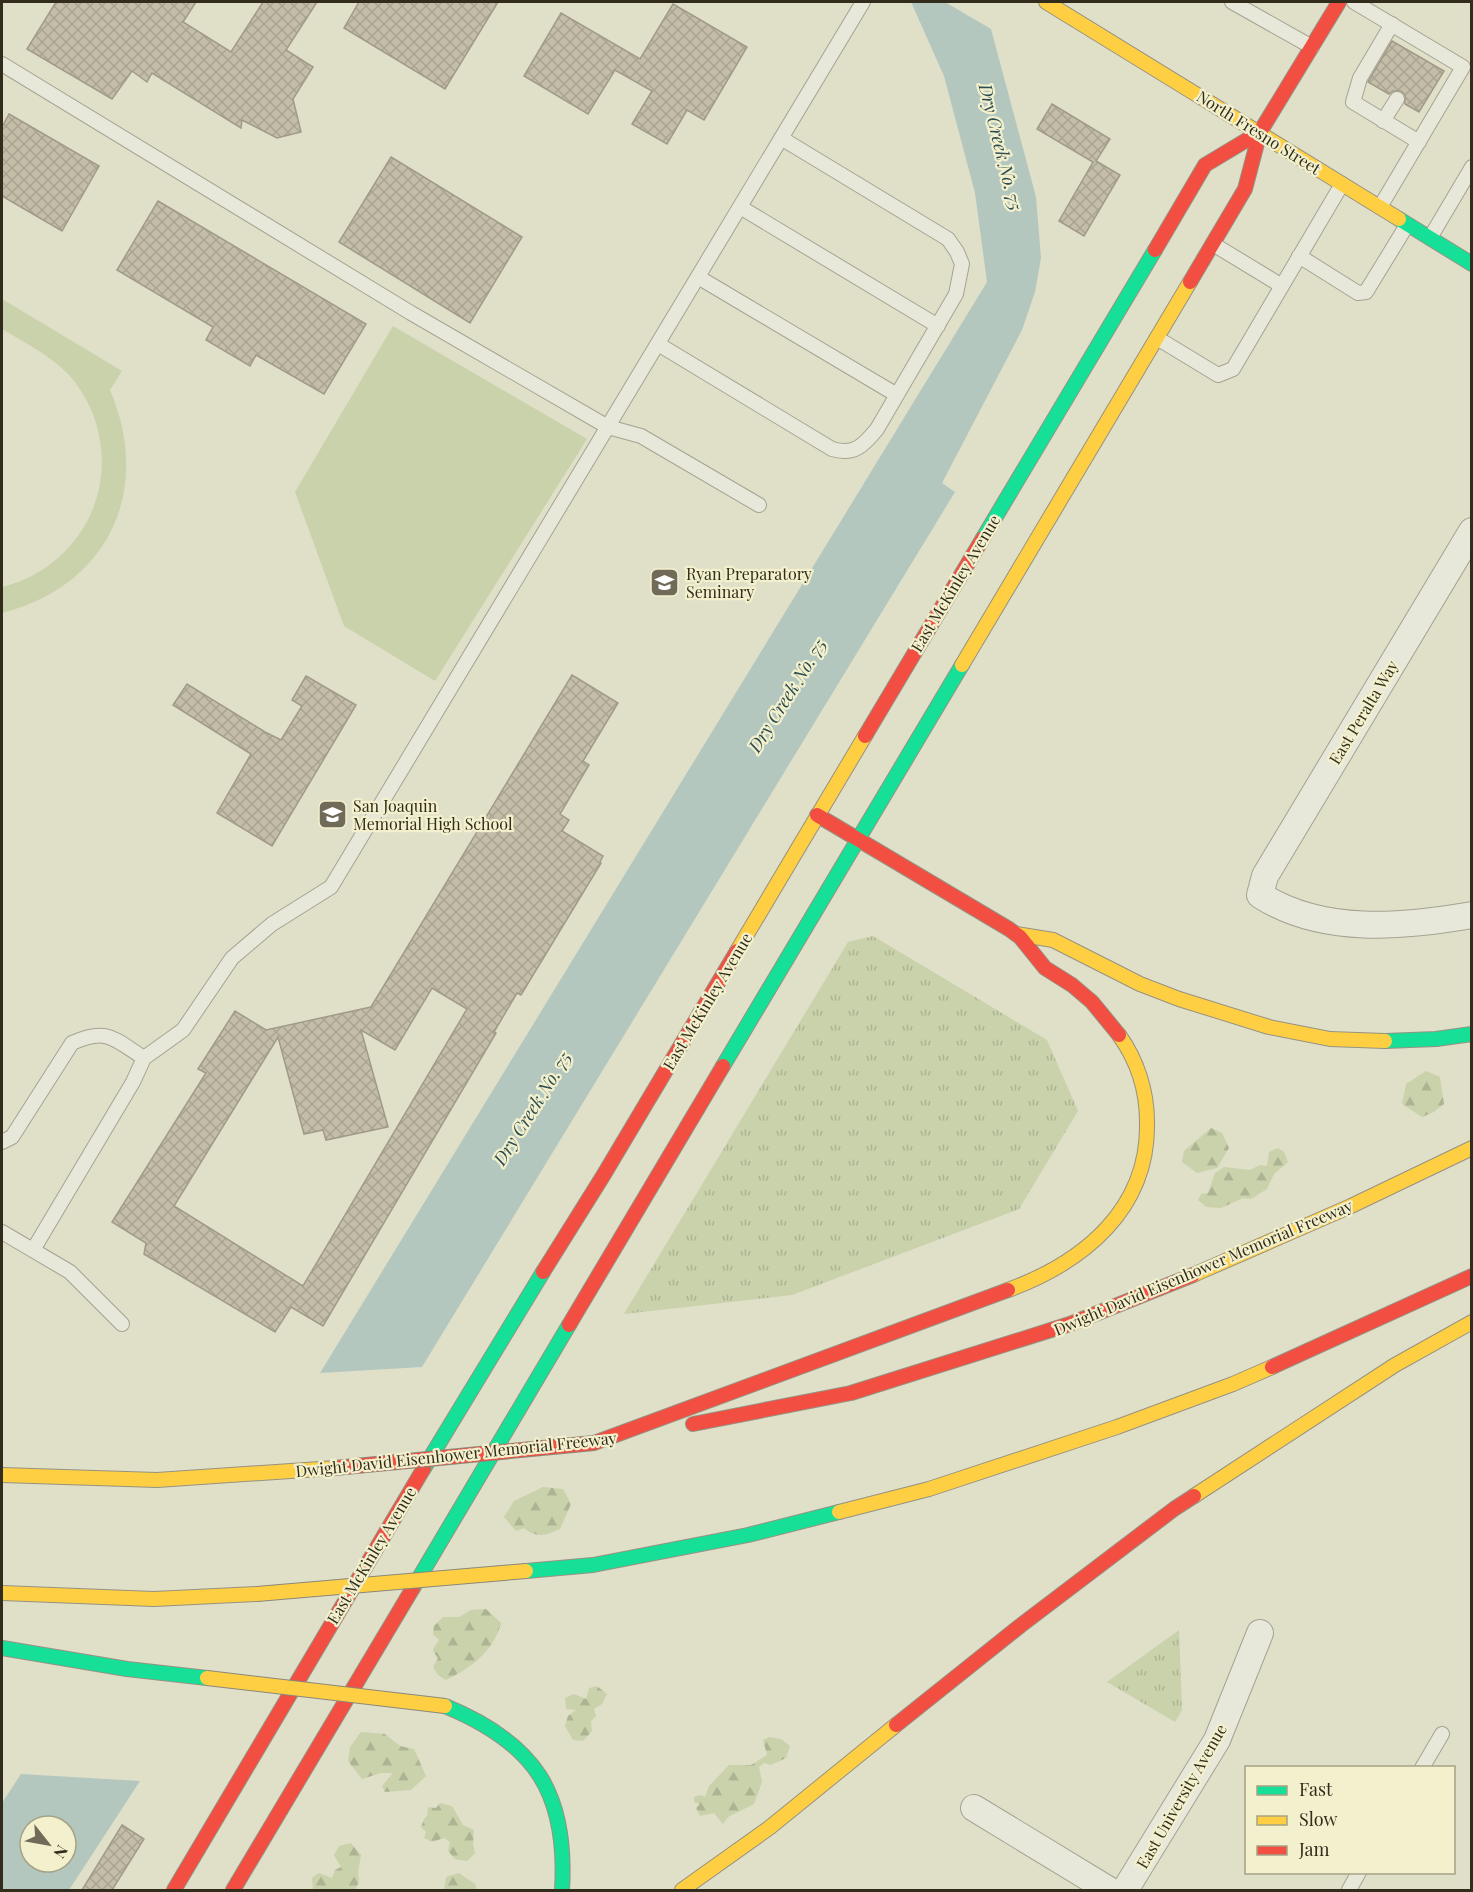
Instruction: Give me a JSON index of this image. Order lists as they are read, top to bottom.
{
  "streets": {
    "main road": ["North Fresno Street", "East McKinley Avenue", "Dwight David Eisenhower Memorial Freeway"],
    "street": ["East Peralta Way", "East University Avenue"]
  },
  "crossings": [
    ["North Fresno Street", "East McKinley Avenue"]
  ],
  "water": ["Dry Creek No. 75"],
  "places": {
    "school or university": ["Ryan Preparatory Seminary", "San Joaquin Memorial High School"]
  },
  "legend": ["Fast", "Slow", "Jam"],
  "north": "bottom right"
}
